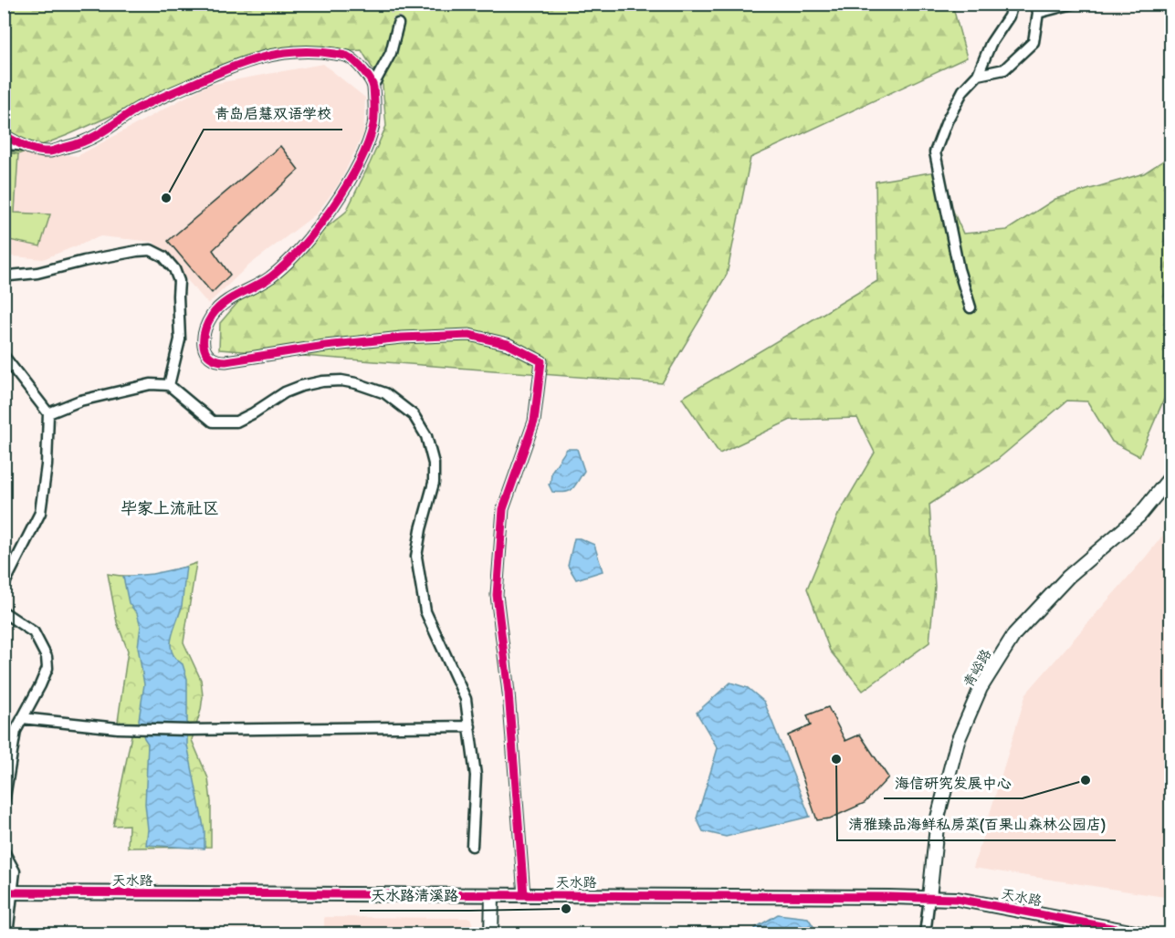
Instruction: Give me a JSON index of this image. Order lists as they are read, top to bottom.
{
  "streets": {
    "street": ["青峪路", "天水路"]
  },
  "crossings": [
    ["青峪路", "天水路"]
  ],
  "districts": ["毕家上流社区"],
  "places": [
    "青岛启慧双语学校",
    "清雅臻品海鲜私房菜(百果山森林公园店)",
    "海信研究发展中心",
    "天水路清溪路"
  ]
}
